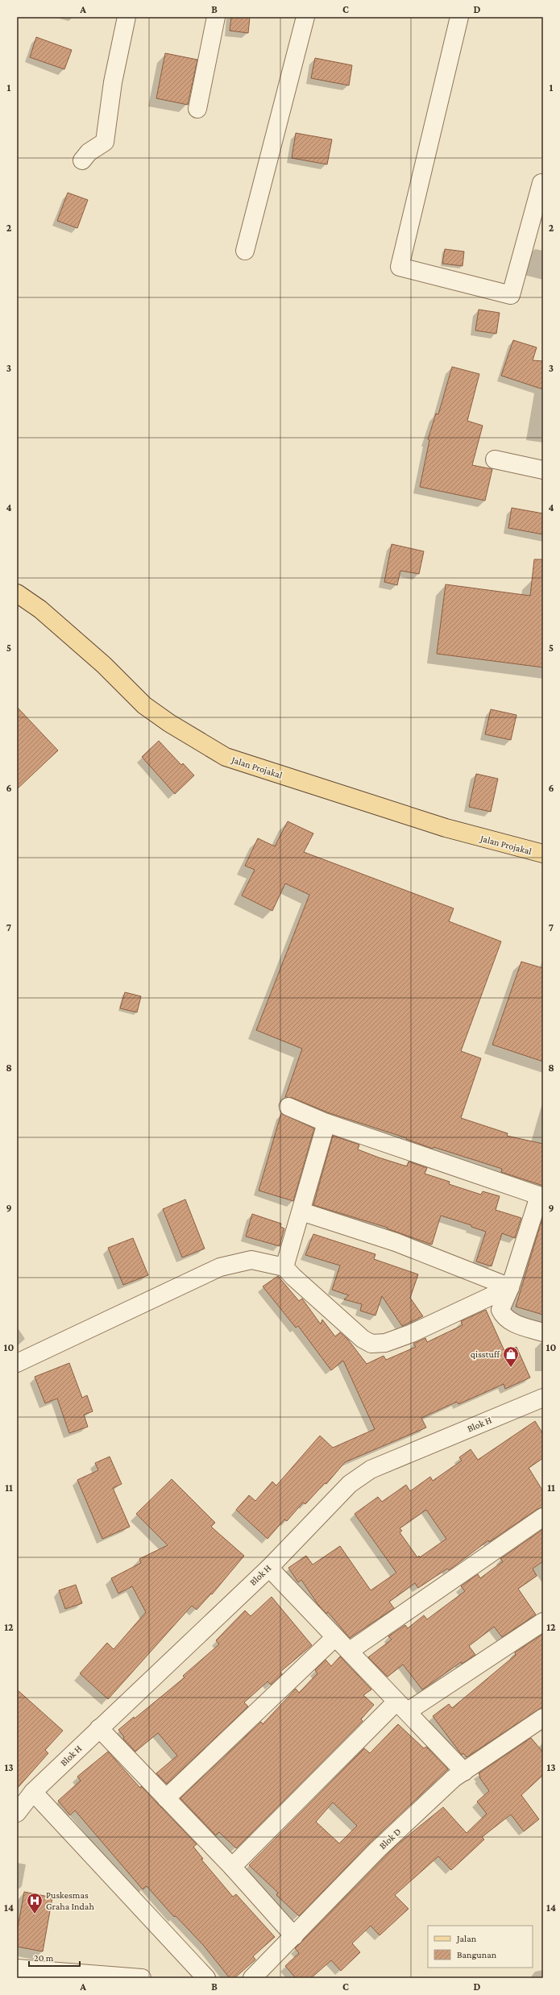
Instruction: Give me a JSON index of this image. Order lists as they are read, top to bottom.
{
  "streets": {
    "main road": ["Jalan Projakal"],
    "street": ["Blok H", "Blok D"]
  },
  "places": {
    "shop": ["qisstuff"],
    "hospital": ["Puskesmas Graha Indah"]
  },
  "legend": ["Jalan", "Bangunan"],
  "scale_bar": "20 m",
  "grid": {
    "columns": [
      "A",
      "B",
      "C",
      "D"
    ],
    "rows": [
      "1",
      "2",
      "3",
      "4",
      "5",
      "6",
      "7",
      "8",
      "9",
      "10",
      "11",
      "12",
      "13",
      "14"
    ]
  }
}
